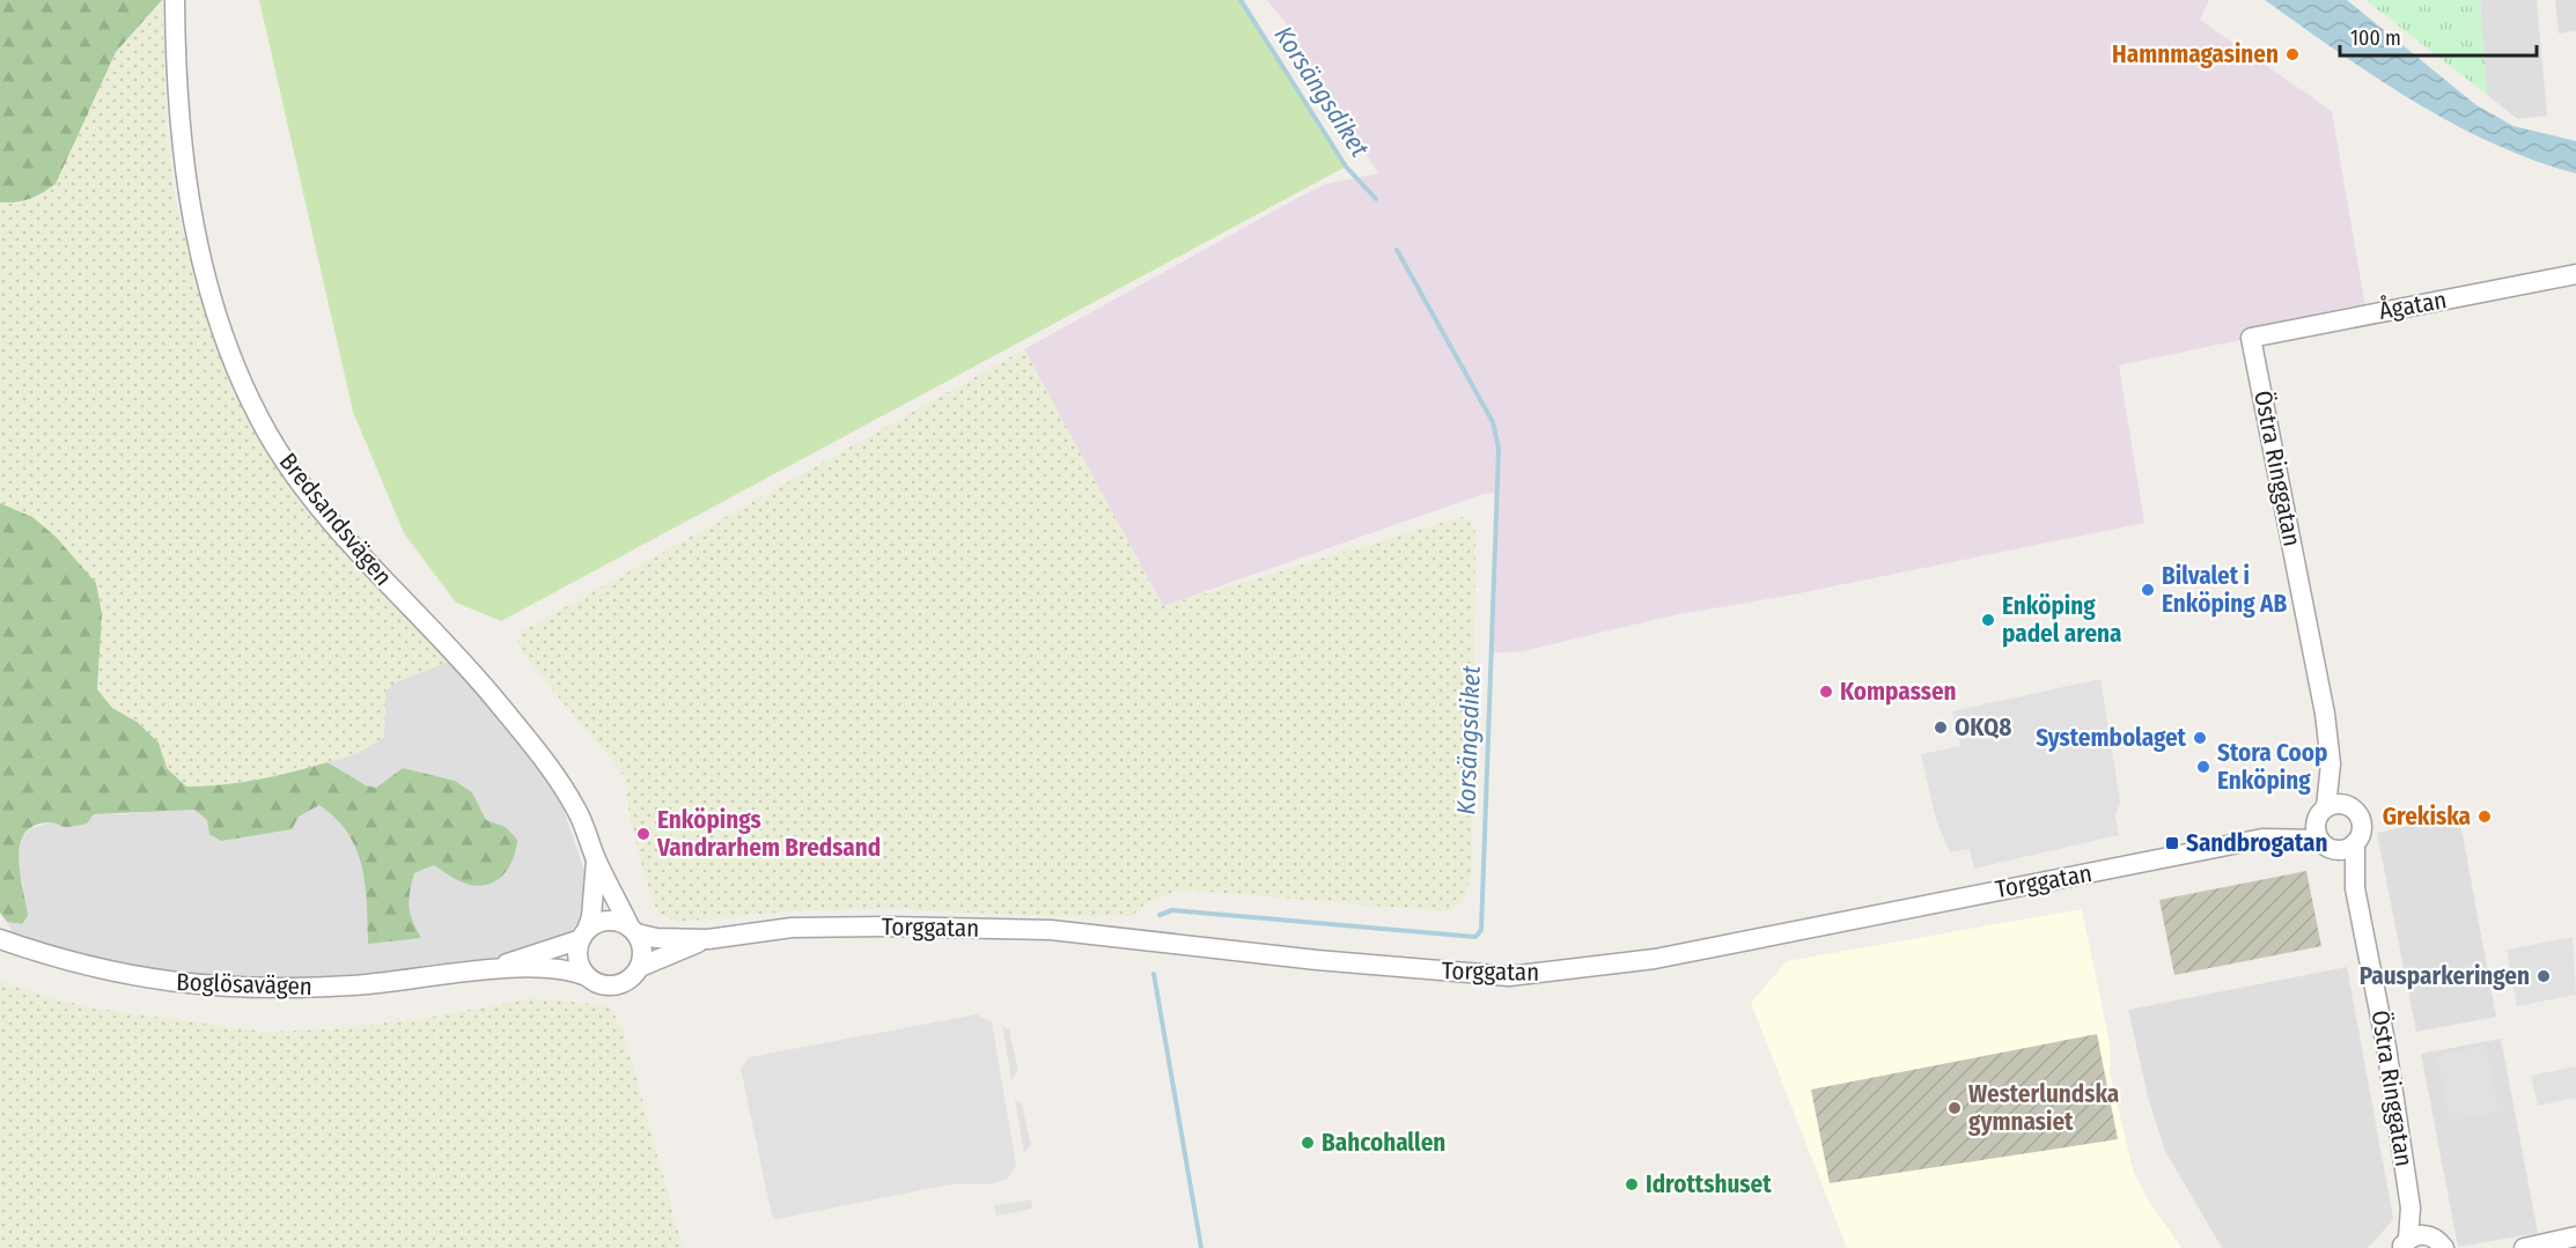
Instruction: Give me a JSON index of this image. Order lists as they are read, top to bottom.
{
  "streets": {
    "street": [
      "Ågatan",
      "Östra Ringgatan",
      "Bredsandsvägen",
      "Torggatan",
      "Boglösavägen"
    ]
  },
  "crossings": [
    ["Ågatan", "Östra Ringgatan"],
    ["Östra Ringgatan", "Torggatan"],
    ["Bredsandsvägen", "Torggatan"],
    ["Bredsandsvägen", "Boglösavägen"],
    ["Torggatan", "Boglösavägen"]
  ],
  "water": ["Korsängsdiket"],
  "places": {
    "other": [
      "Hamnmagasinen",
      "Bilvalet i Enköping AB",
      "Enköping padel arena",
      "Kompassen",
      "OKQ8",
      "Systembolaget",
      "Stora Coop Enköping",
      "Grekiska",
      "Enköpings Vandrarhem Bredsand",
      "Pausparkeringen",
      "Westerlundska gymnasiet",
      "Bahcohallen",
      "Idrottshuset"
    ],
    "transit": ["Sandbrogatan"]
  },
  "scale_bar": "100 m"
}
